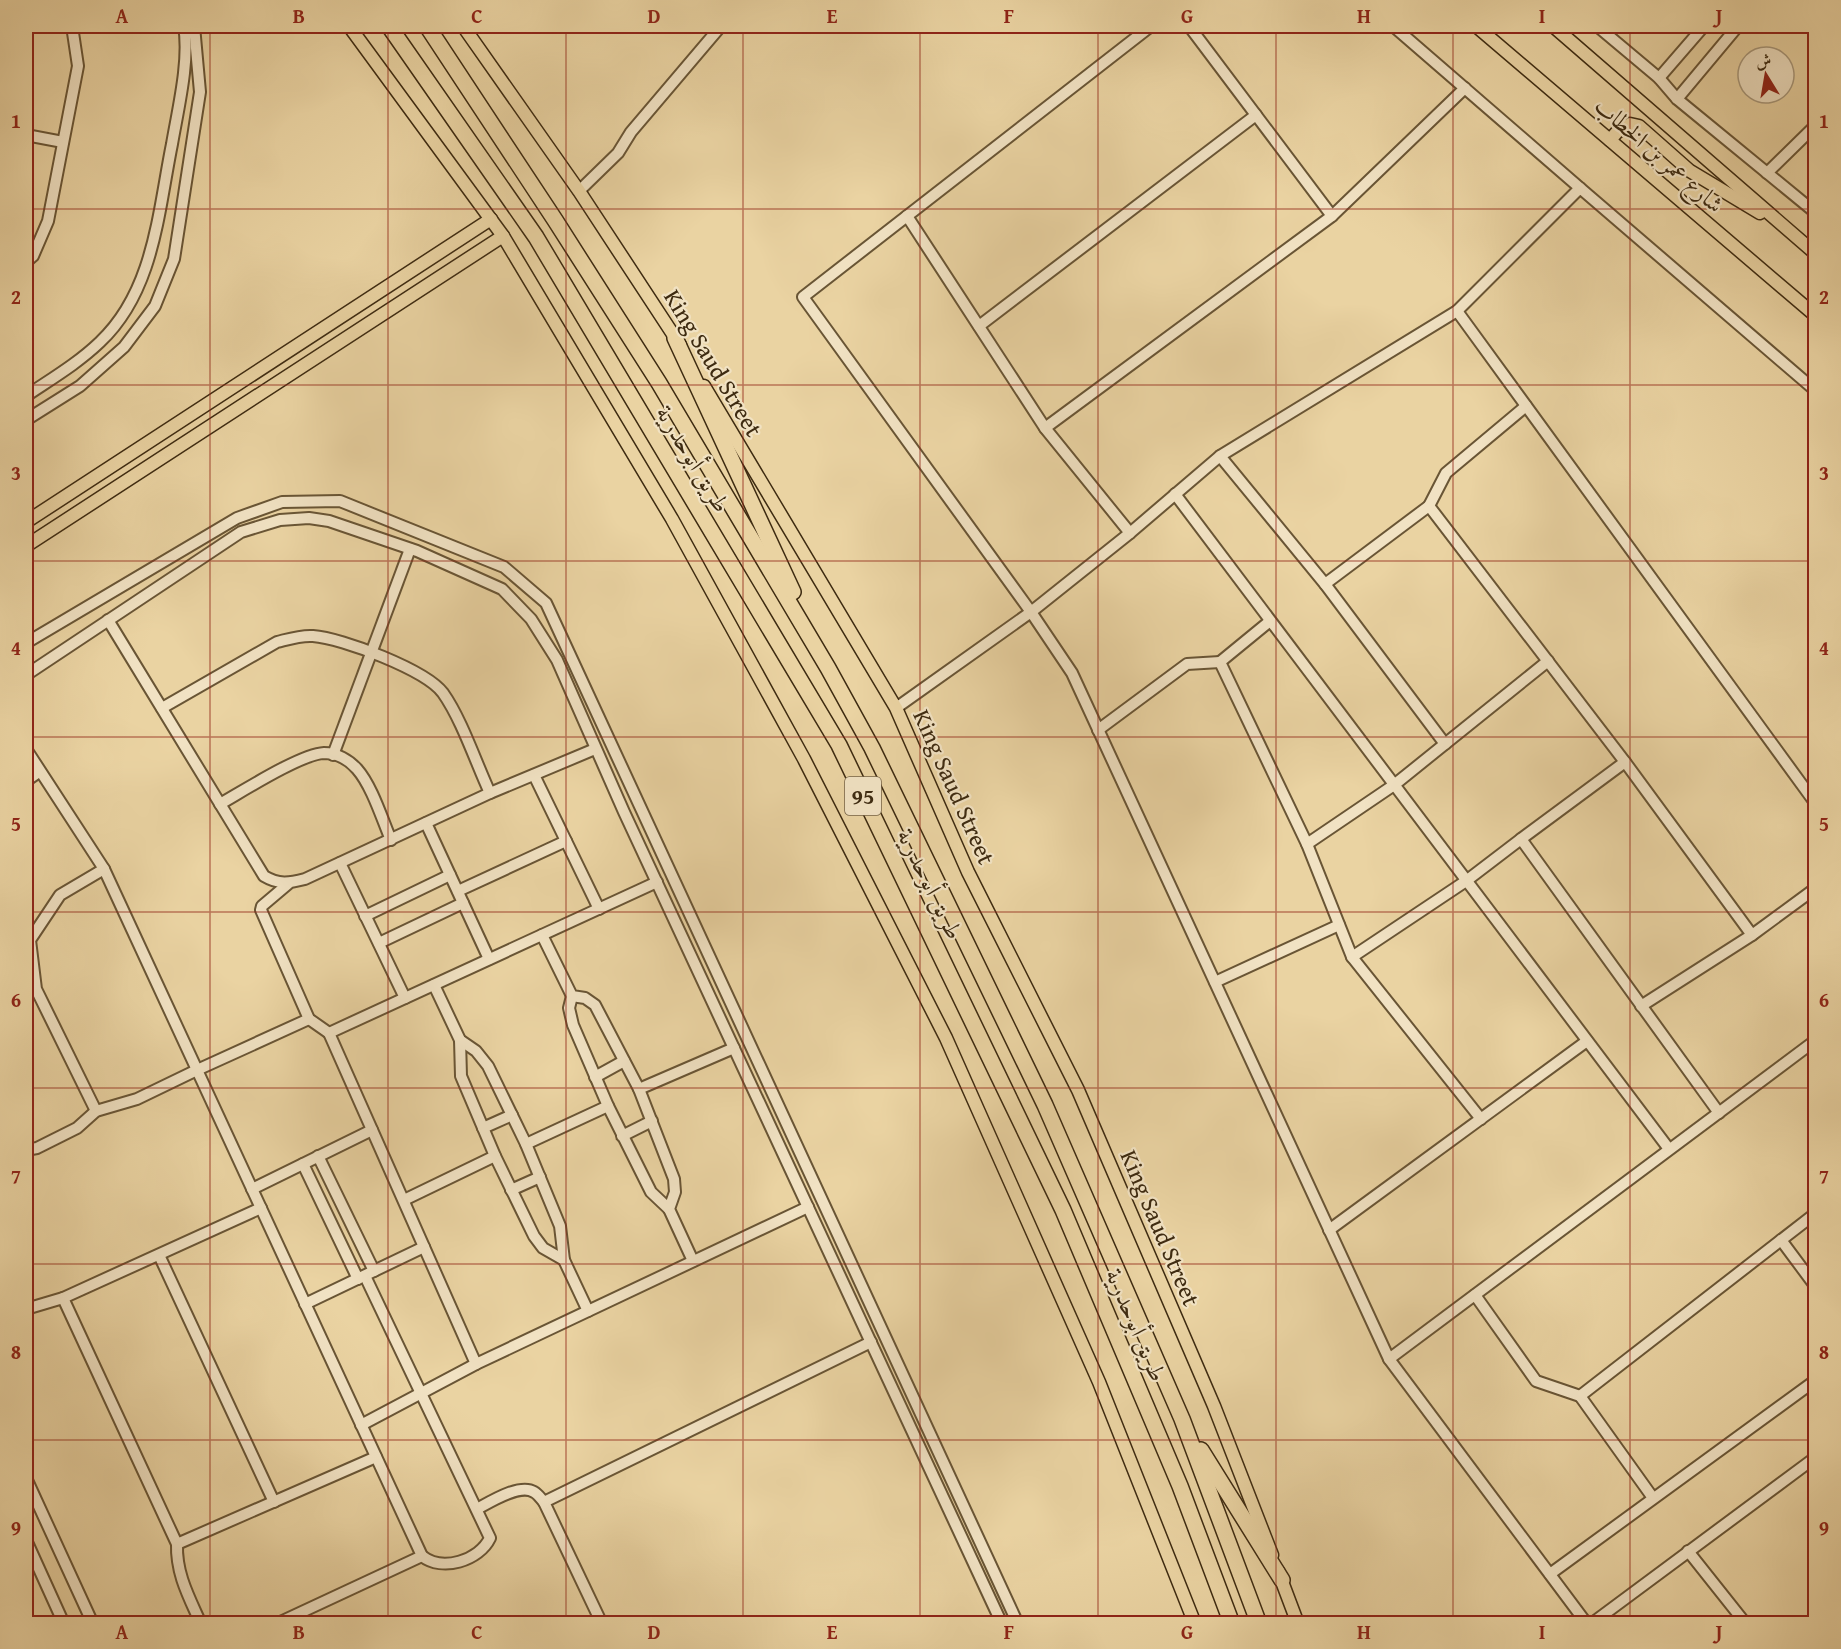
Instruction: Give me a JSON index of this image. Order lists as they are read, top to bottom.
{
  "streets": {
    "highway": ["طريق أبوحدرية", "95"],
    "main road": ["شارع عمر بن الخطاب", "King Saud Street"]
  },
  "north": "top",
  "grid": {
    "columns": [
      "A",
      "B",
      "C",
      "D",
      "E",
      "F",
      "G",
      "H",
      "I",
      "J"
    ],
    "rows": [
      "1",
      "2",
      "3",
      "4",
      "5",
      "6",
      "7",
      "8",
      "9"
    ]
  }
}
